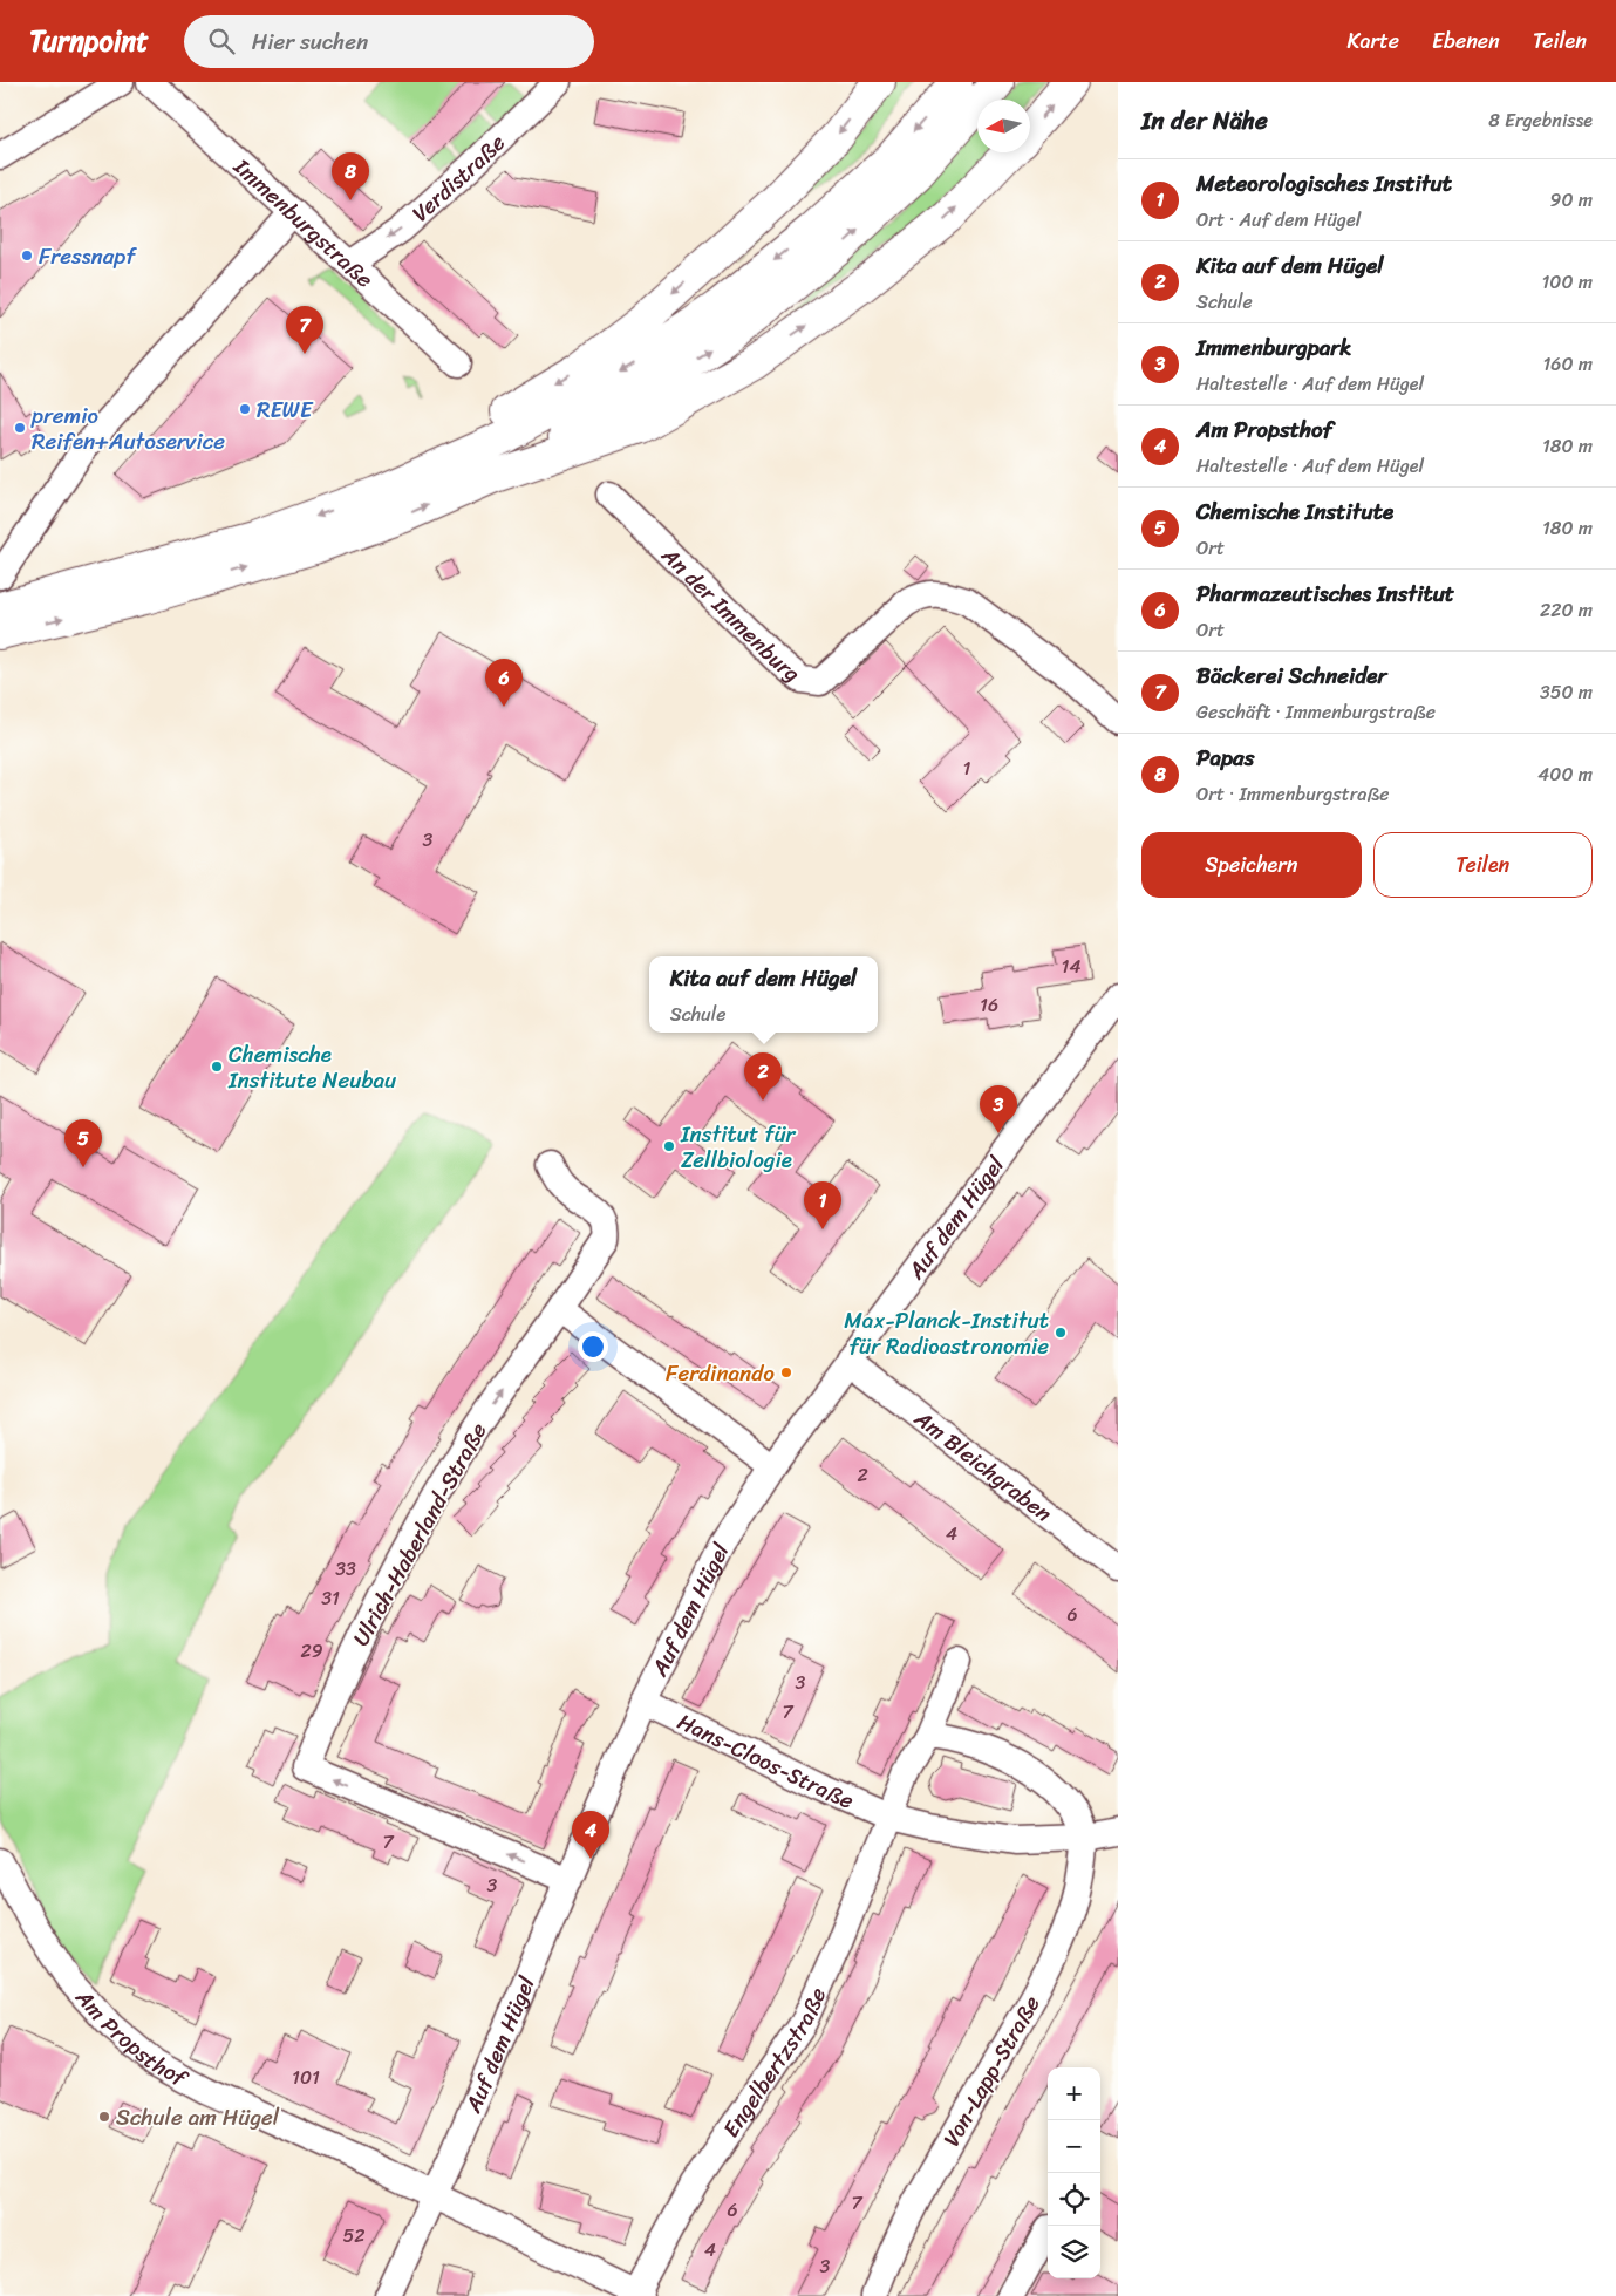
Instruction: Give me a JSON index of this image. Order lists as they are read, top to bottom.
{
  "streets": {
    "street": [
      "Verdistraße",
      "Immenburgstraße",
      "An der Immenburg",
      "Auf dem Hügel",
      "Am Bleichgraben",
      "Ulrich-Haberland-Straße",
      "Hans-Cloos-Straße",
      "Am Propsthof",
      "Engelbertzstraße",
      "Von-Lapp-Straße"
    ]
  },
  "crossings": [
    ["Verdistraße", "Immenburgstraße"],
    ["Auf dem Hügel", "Am Bleichgraben"],
    ["Auf dem Hügel", "Ulrich-Haberland-Straße"],
    ["Auf dem Hügel", "Hans-Cloos-Straße"],
    ["Auf dem Hügel", "Am Propsthof"],
    ["Hans-Cloos-Straße", "Engelbertzstraße"],
    ["Hans-Cloos-Straße", "Von-Lapp-Straße"],
    ["Am Propsthof", "Engelbertzstraße"]
  ],
  "one_way": ["Verdistraße"],
  "places": [
    "Fressnapf",
    "REWE",
    "premio Reifen+Autoservice",
    "Chemische Institute Neubau",
    "Institut für Zellbiologie",
    "Max-Planck-Institut für Radioastronomie",
    "Ferdinando",
    "Schule am Hügel"
  ],
  "house_numbers": [
    "1",
    "3",
    "14",
    "16",
    "2",
    "4",
    "33",
    "31",
    "6",
    "29",
    "3",
    "7",
    "7",
    "3",
    "101",
    "7",
    "6",
    "52",
    "4",
    "3"
  ],
  "north": "left",
  "page": {
    "header": "Turnpoint",
    "search": "Hier suchen",
    "nav": ["Karte", "Ebenen", "Teilen"],
    "heading": ["In der Nähe", "8 Ergebnisse"],
    "pins": [
      "8",
      "7",
      "6",
      "2",
      "3",
      "5",
      "1",
      "4"
    ],
    "list": [
      {
        "mark": "1",
        "name": "Meteorologisches Institut",
        "note": "Ort · Auf dem Hügel",
        "value": "90 m"
      },
      {
        "mark": "2",
        "name": "Kita auf dem Hügel",
        "note": "Schule",
        "value": "100 m"
      },
      {
        "mark": "3",
        "name": "Immenburgpark",
        "note": "Haltestelle · Auf dem Hügel",
        "value": "160 m"
      },
      {
        "mark": "4",
        "name": "Am Propsthof",
        "note": "Haltestelle · Auf dem Hügel",
        "value": "180 m"
      },
      {
        "mark": "5",
        "name": "Chemische Institute",
        "note": "Ort",
        "value": "180 m"
      },
      {
        "mark": "6",
        "name": "Pharmazeutisches Institut",
        "note": "Ort",
        "value": "220 m"
      },
      {
        "mark": "7",
        "name": "Bäckerei Schneider",
        "note": "Geschäft · Immenburgstraße",
        "value": "350 m"
      },
      {
        "mark": "8",
        "name": "Papas",
        "note": "Ort · Immenburgstraße",
        "value": "400 m"
      }
    ],
    "buttons": ["Speichern", "Teilen"],
    "popup": ["Kita auf dem Hügel", "Schule"],
    "map_buttons": ["+", "−"]
  }
}
